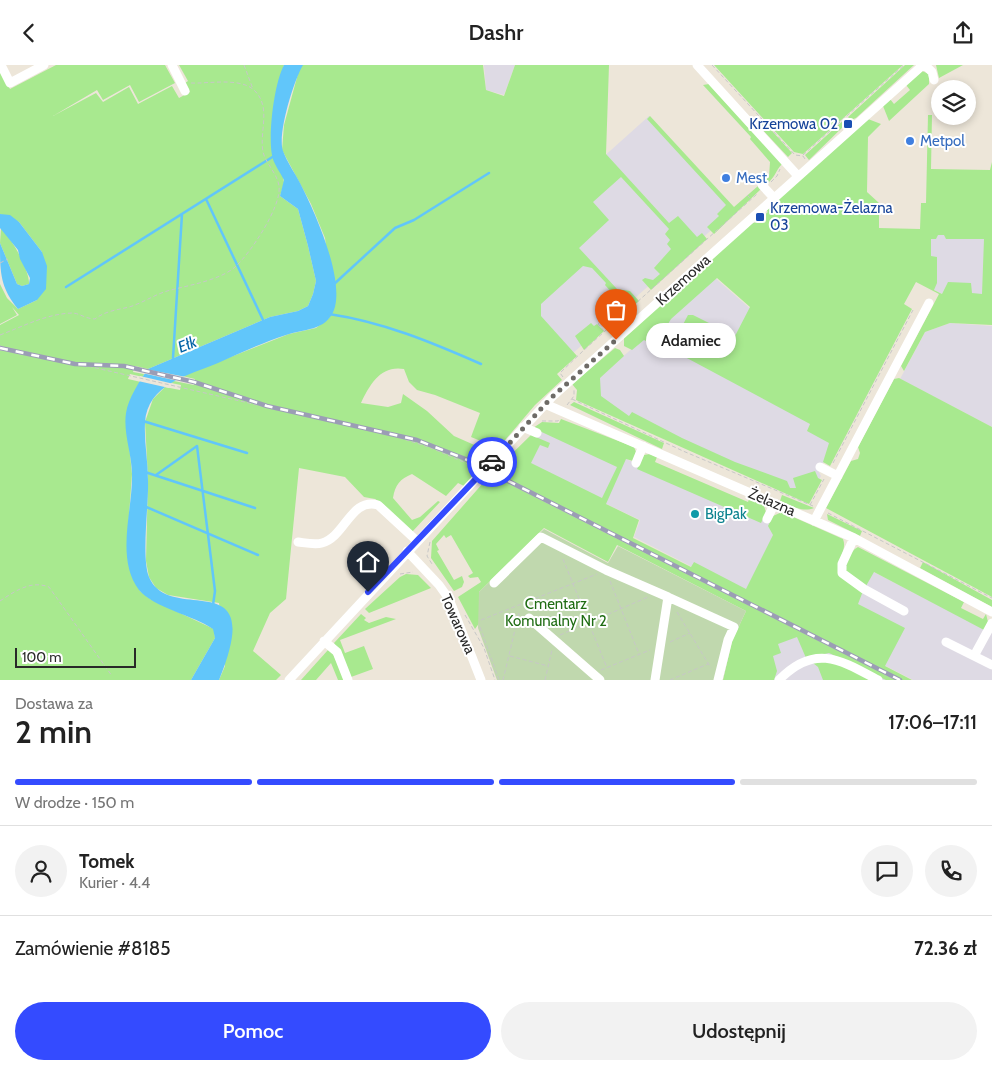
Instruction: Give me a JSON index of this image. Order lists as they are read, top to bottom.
{
  "streets": {
    "street": ["Krzemowa", "Żelazna", "Towarowa"]
  },
  "crossings": [
    ["Krzemowa", "Żelazna"]
  ],
  "water": ["Ełk"],
  "parks": ["Cmentarz Komunalny Nr 2"],
  "places": {
    "transit": ["Krzemowa 02", "Krzemowa-Żelazna 03"],
    "other": [
      "Metpol",
      "Mest",
      "Adamiec",
      "BigPak"
    ]
  },
  "scale_bar": "100 m",
  "page": {
    "header": "Dashr",
    "bubble": "Adamiec",
    "scale": "100 m",
    "heading": ["2 min", "Dostawa za", "17:06–17:11"],
    "panel": [
      "Tomek",
      "Kurier · 4.4",
      "Zamówienie #8185",
      "72.36 zł"
    ],
    "bar": "W drodze · 150 m",
    "buttons": ["Pomoc", "Udostępnij"]
  }
}
